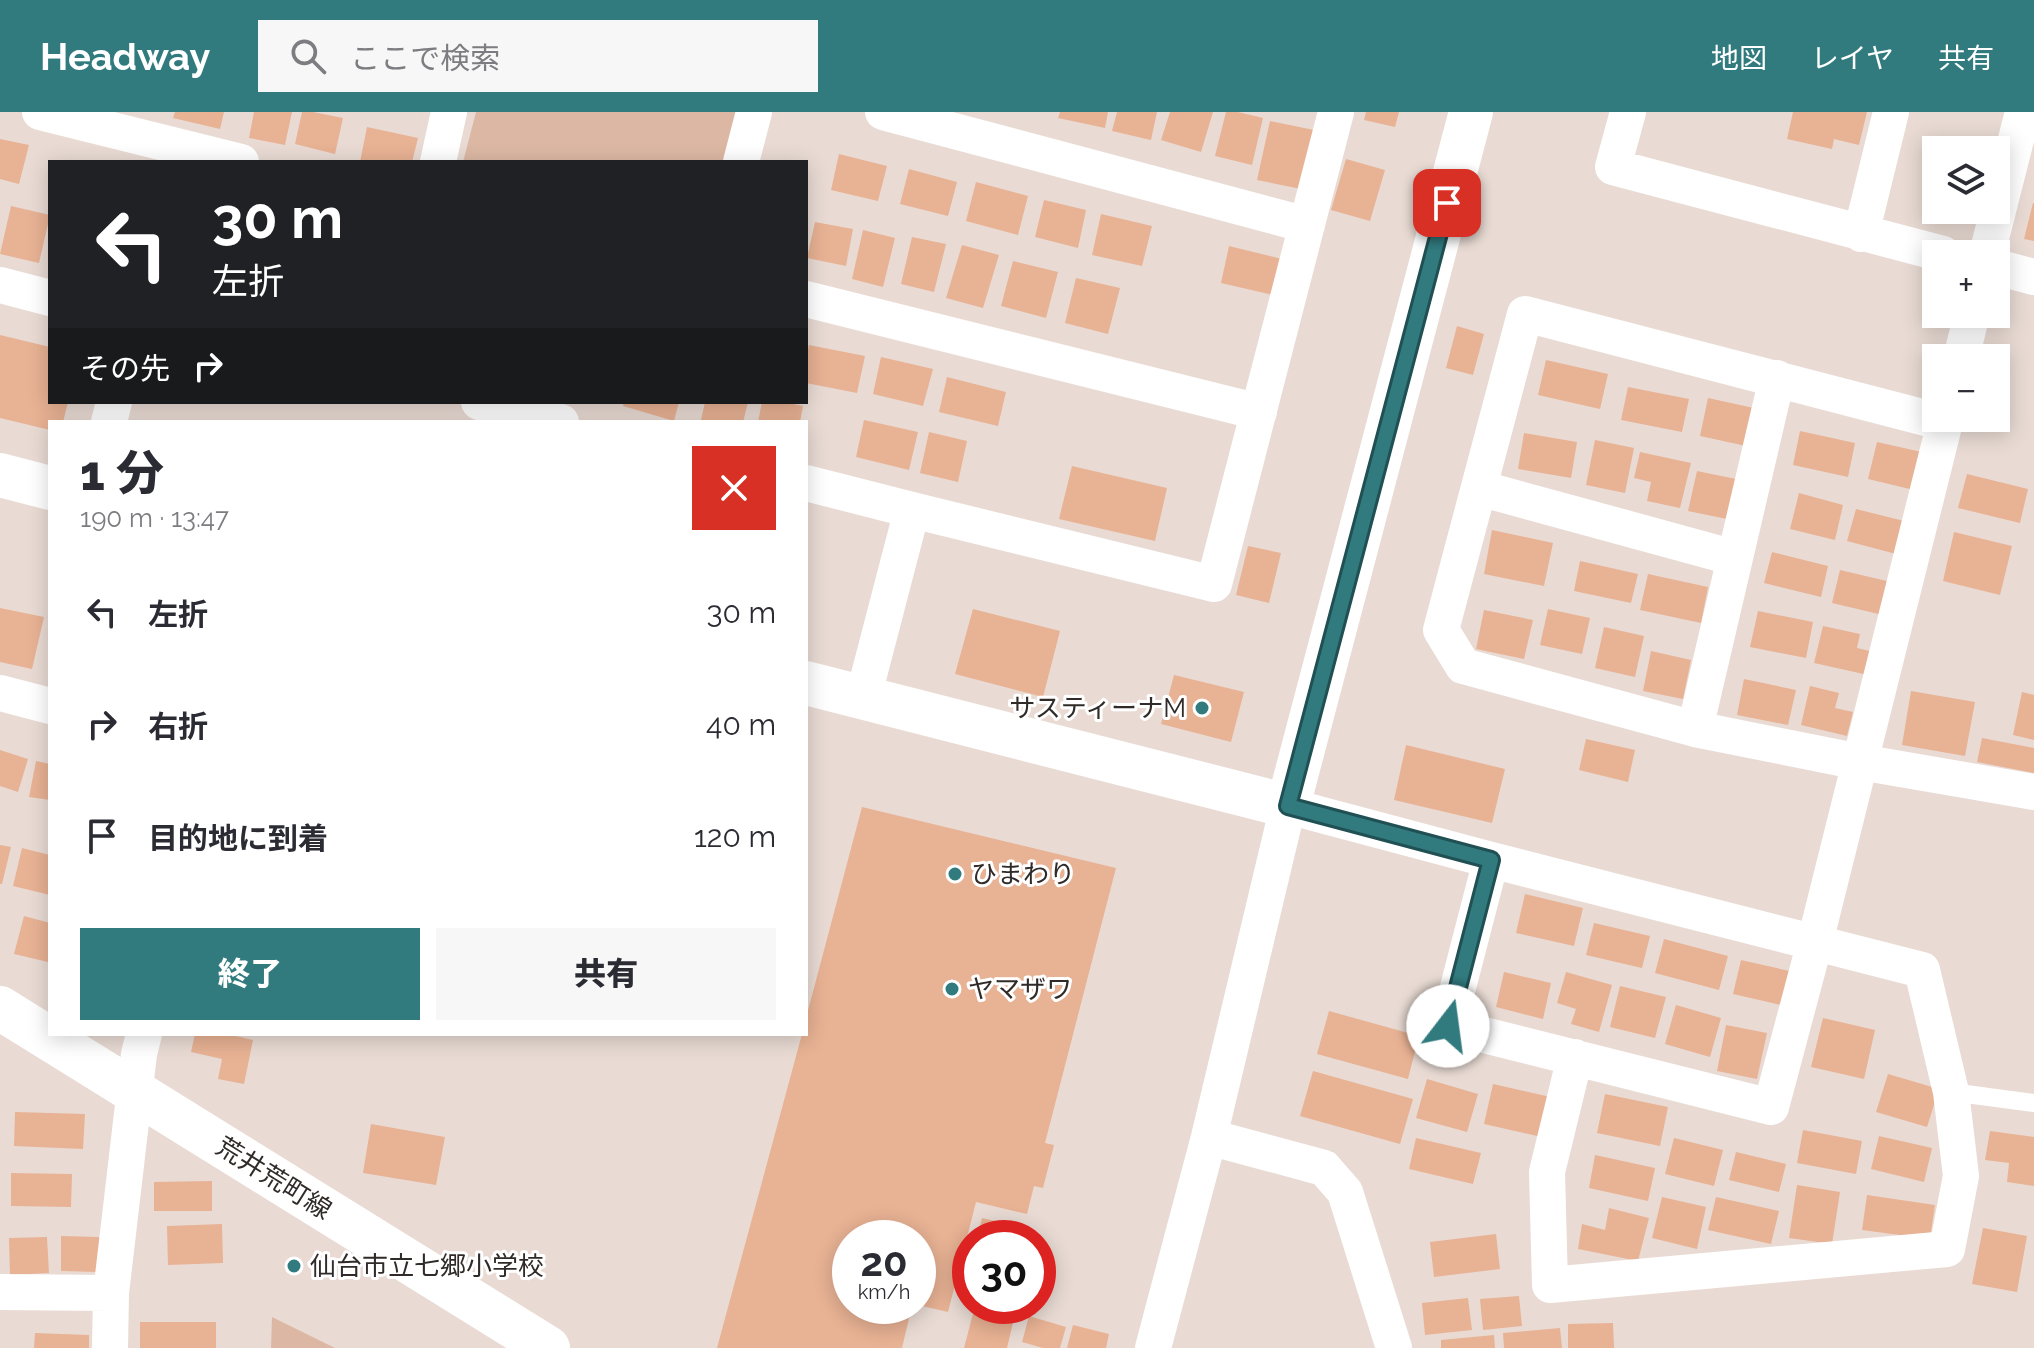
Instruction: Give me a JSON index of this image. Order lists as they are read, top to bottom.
{
  "streets": {
    "street": ["荒井荒町線"]
  },
  "places": [
    "サスティーナM",
    "ひまわり",
    "ヤマザワ",
    "仙台市立七郷小学校"
  ],
  "page": {
    "header": "Headway",
    "search": "ここで検索",
    "nav": ["地図", "レイヤ", "共有"],
    "map_buttons": ["+", "−"],
    "turn": ["30 m", "左折"],
    "then": "その先",
    "heading": ["1 分", "190 m · 13:47"],
    "list": [
      {
        "name": "左折",
        "value": "30 m"
      },
      {
        "name": "右折",
        "value": "40 m"
      },
      {
        "name": "目的地に到着",
        "value": "120 m"
      }
    ],
    "buttons": ["終了", "共有"],
    "speed": "20 km/h",
    "limit": "30"
  }
}
